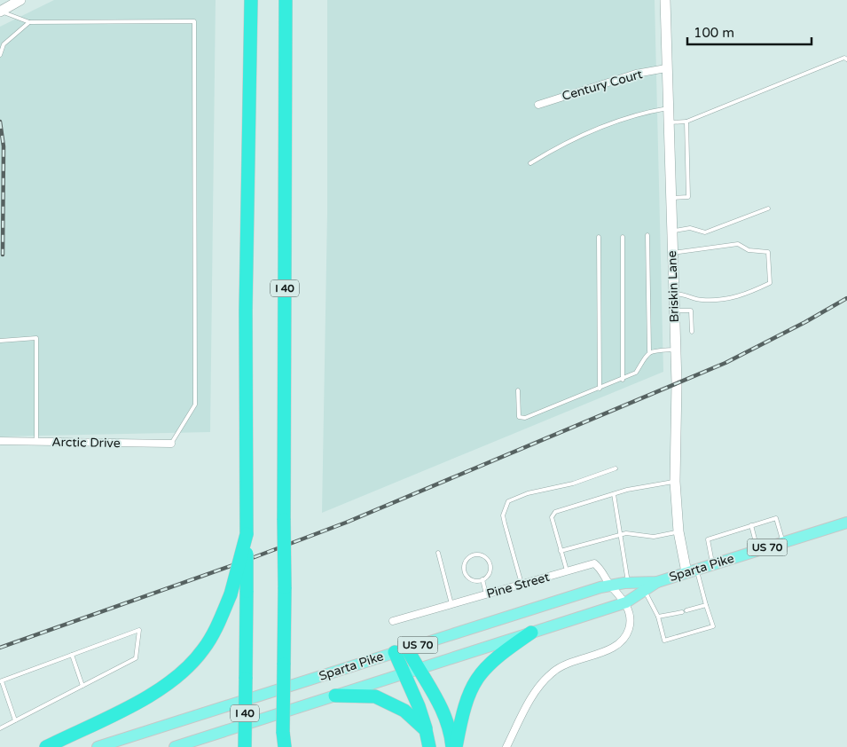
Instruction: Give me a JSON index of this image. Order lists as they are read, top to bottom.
{
  "streets": {
    "highway": ["I 40"],
    "main road": ["US 70", "Sparta Pike"],
    "street": [
      "Century Court",
      "Briskin Lane",
      "Arctic Drive",
      "Pine Street"
    ]
  },
  "crossings": [
    ["Century Court", "Briskin Lane"],
    ["Briskin Lane", "Sparta Pike"],
    ["Sparta Pike", "Pine Street"]
  ],
  "scale_bar": "100 m"
}
